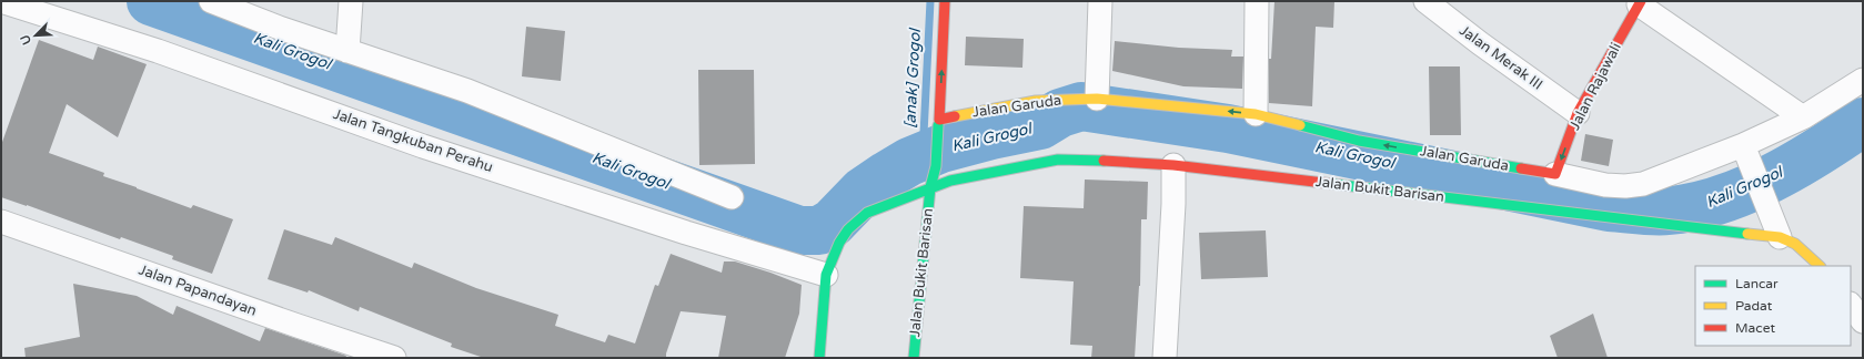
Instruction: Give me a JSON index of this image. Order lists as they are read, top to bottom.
{
  "streets": {
    "street": [
      "Jalan Merak III",
      "Jalan Rajawali",
      "Jalan Garuda",
      "Jalan Tangkuban Perahu",
      "Jalan Bukit Barisan",
      "Jalan Papandayan"
    ]
  },
  "crossings": [
    ["Jalan Merak III", "Jalan Rajawali"],
    ["Jalan Rajawali", "Jalan Garuda"],
    ["Jalan Tangkuban Perahu", "Jalan Bukit Barisan"]
  ],
  "one_way": ["Jalan Garuda"],
  "water": ["Kali Grogol", "[anak] Grogol"],
  "legend": ["Lancar", "Padat", "Macet"],
  "north": "bottom left"
}
